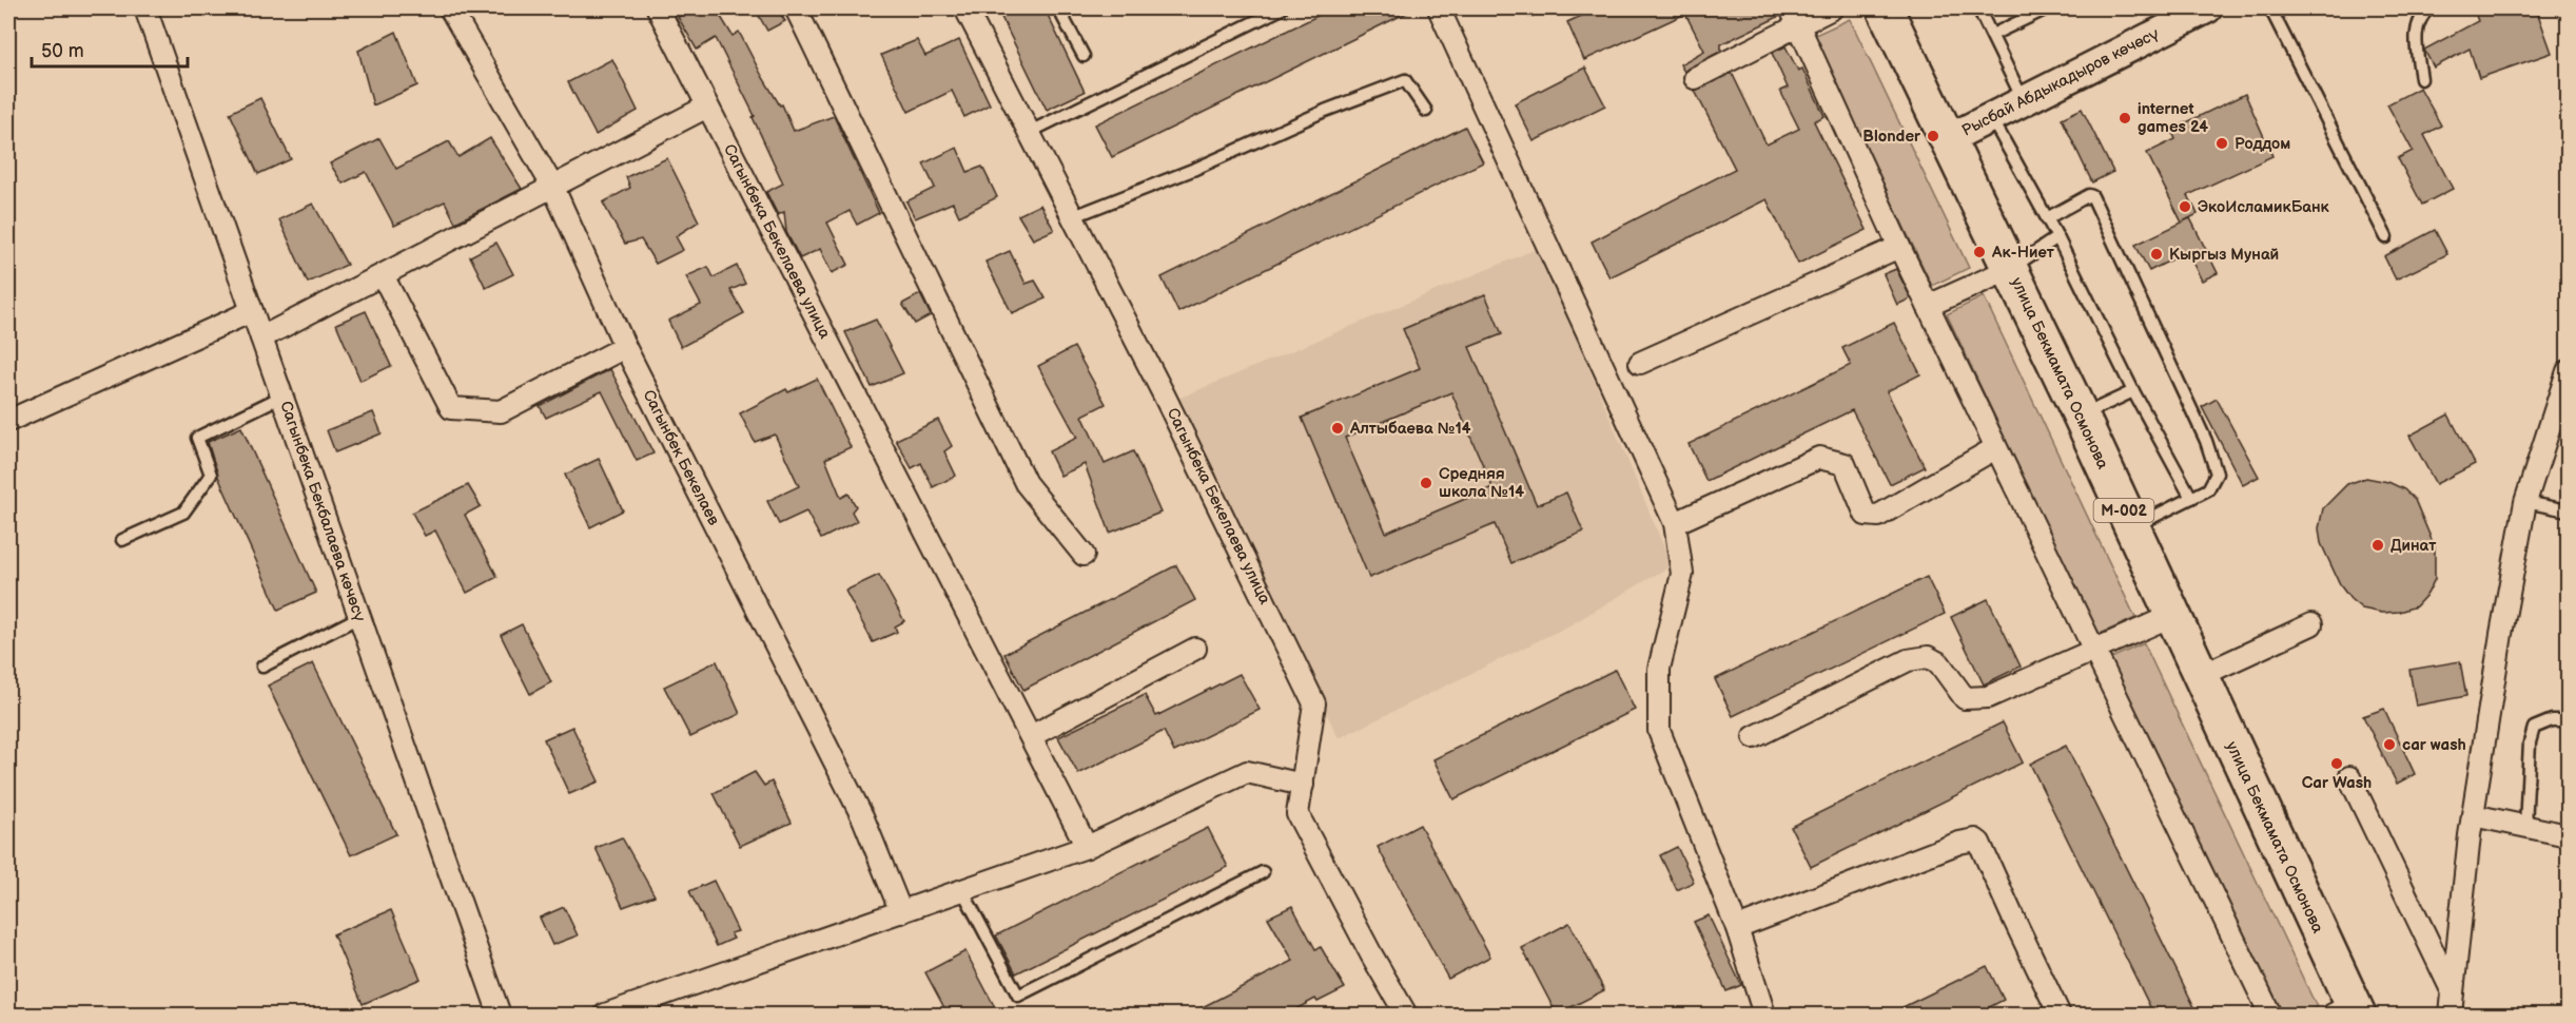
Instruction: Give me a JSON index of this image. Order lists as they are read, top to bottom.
{
  "streets": {
    "highway": ["улица Бекмамата Осмонова", "M-002"],
    "main road": ["Рысбай Абдыкадыров көчөсү"],
    "street": ["Сагынбека Бекелаева улица", "Сагынбек Бекелаев", "Сагынбека Бекбалаева көчөсү"]
  },
  "crossings": [
    ["Рысбай Абдыкадыров көчөсү", "улица Бекмамата Осмонова"]
  ],
  "places": [
    "internet games 24",
    "Blonder",
    "Роддом",
    "ЭкоИсламикБанк",
    "Ак-Ниет",
    "Кыргыз Мунай",
    "Алтыбаева №14",
    "Средняя школа №14",
    "Динат",
    "car wash",
    "Car Wash"
  ],
  "scale_bar": "50 m"
}
